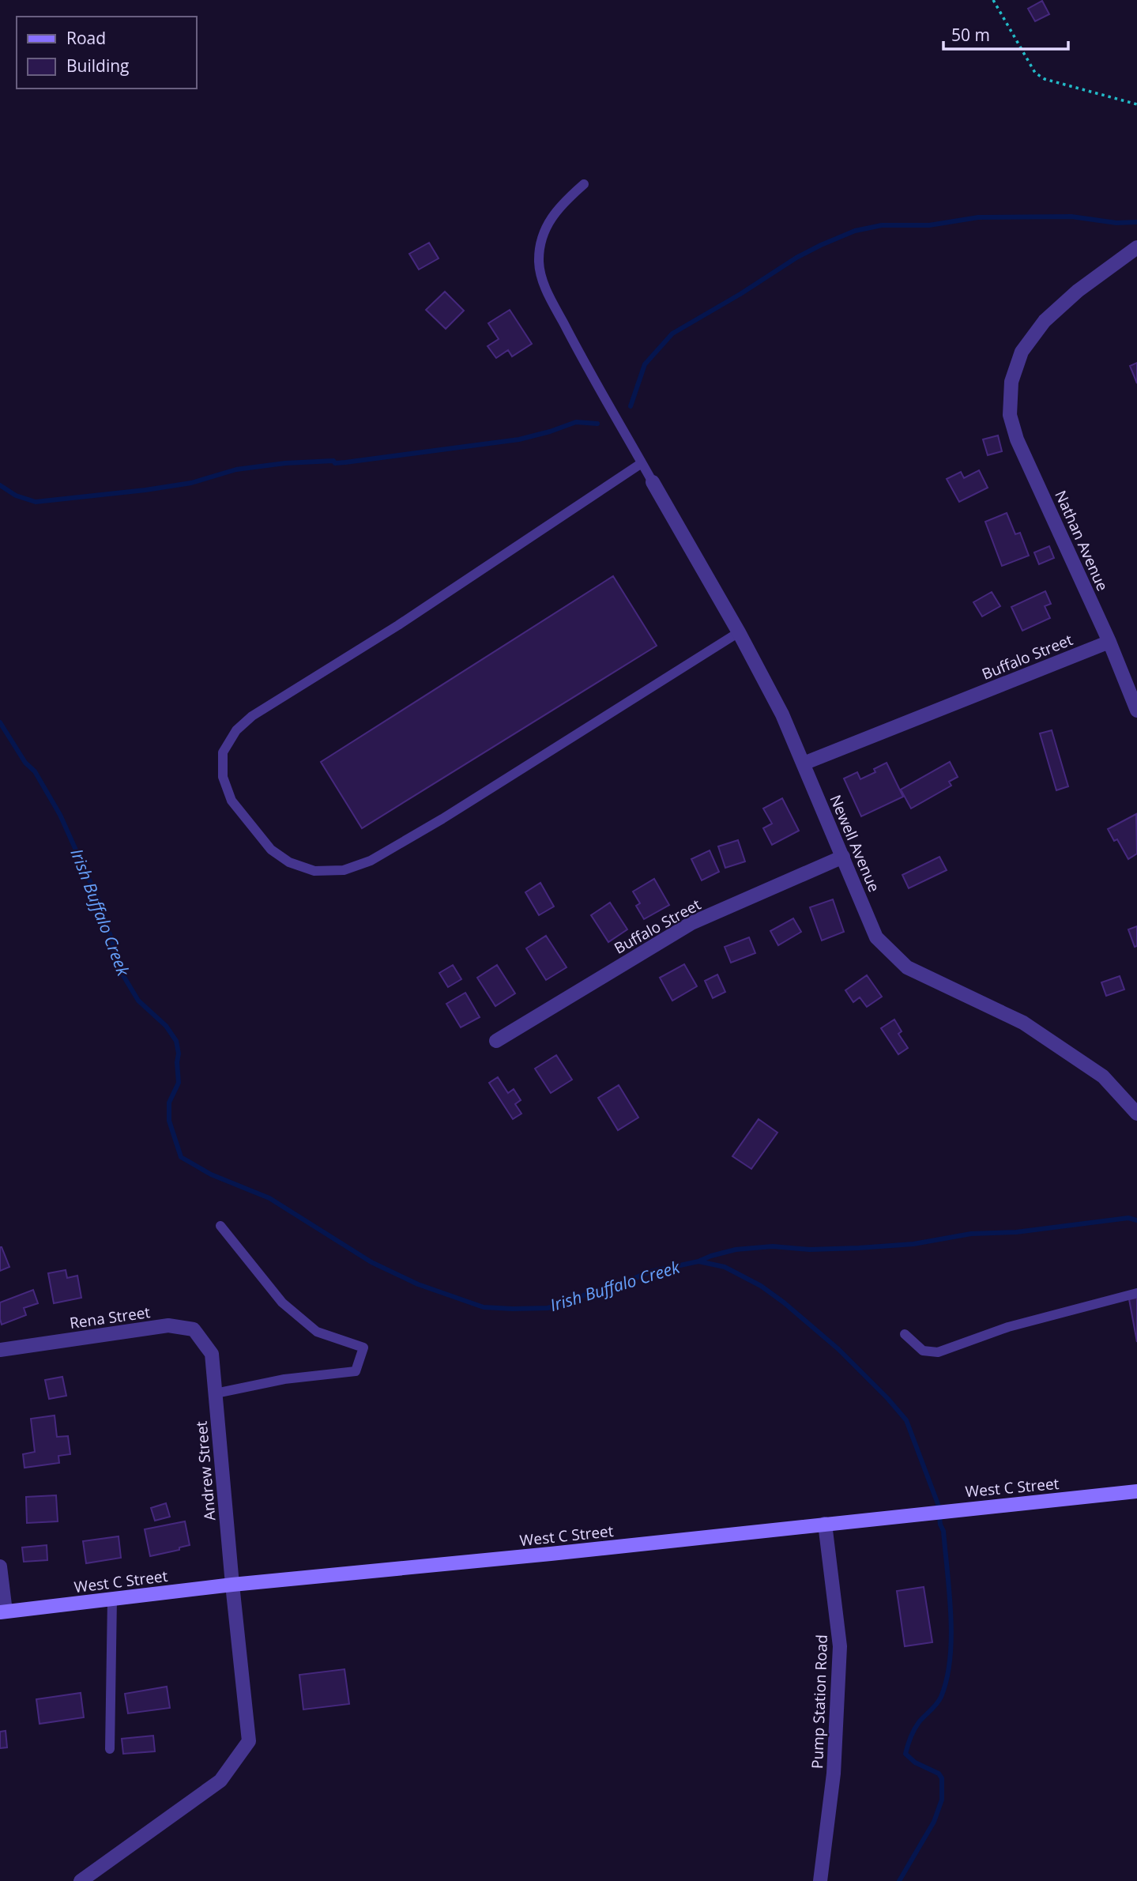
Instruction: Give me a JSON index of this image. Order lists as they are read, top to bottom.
{
  "streets": {
    "main road": ["West C Street"],
    "street": [
      "Nathan Avenue",
      "Buffalo Street",
      "Newell Avenue",
      "Rena Street",
      "Andrew Street",
      "Pump Station Road"
    ]
  },
  "crossings": [
    ["Nathan Avenue", "Buffalo Street"],
    ["Buffalo Street", "Newell Avenue"],
    ["Rena Street", "Andrew Street"],
    ["Andrew Street", "West C Street"],
    ["West C Street", "Pump Station Road"]
  ],
  "water": ["Irish Buffalo Creek"],
  "legend": ["Road", "Building"],
  "scale_bar": "50 m"
}
